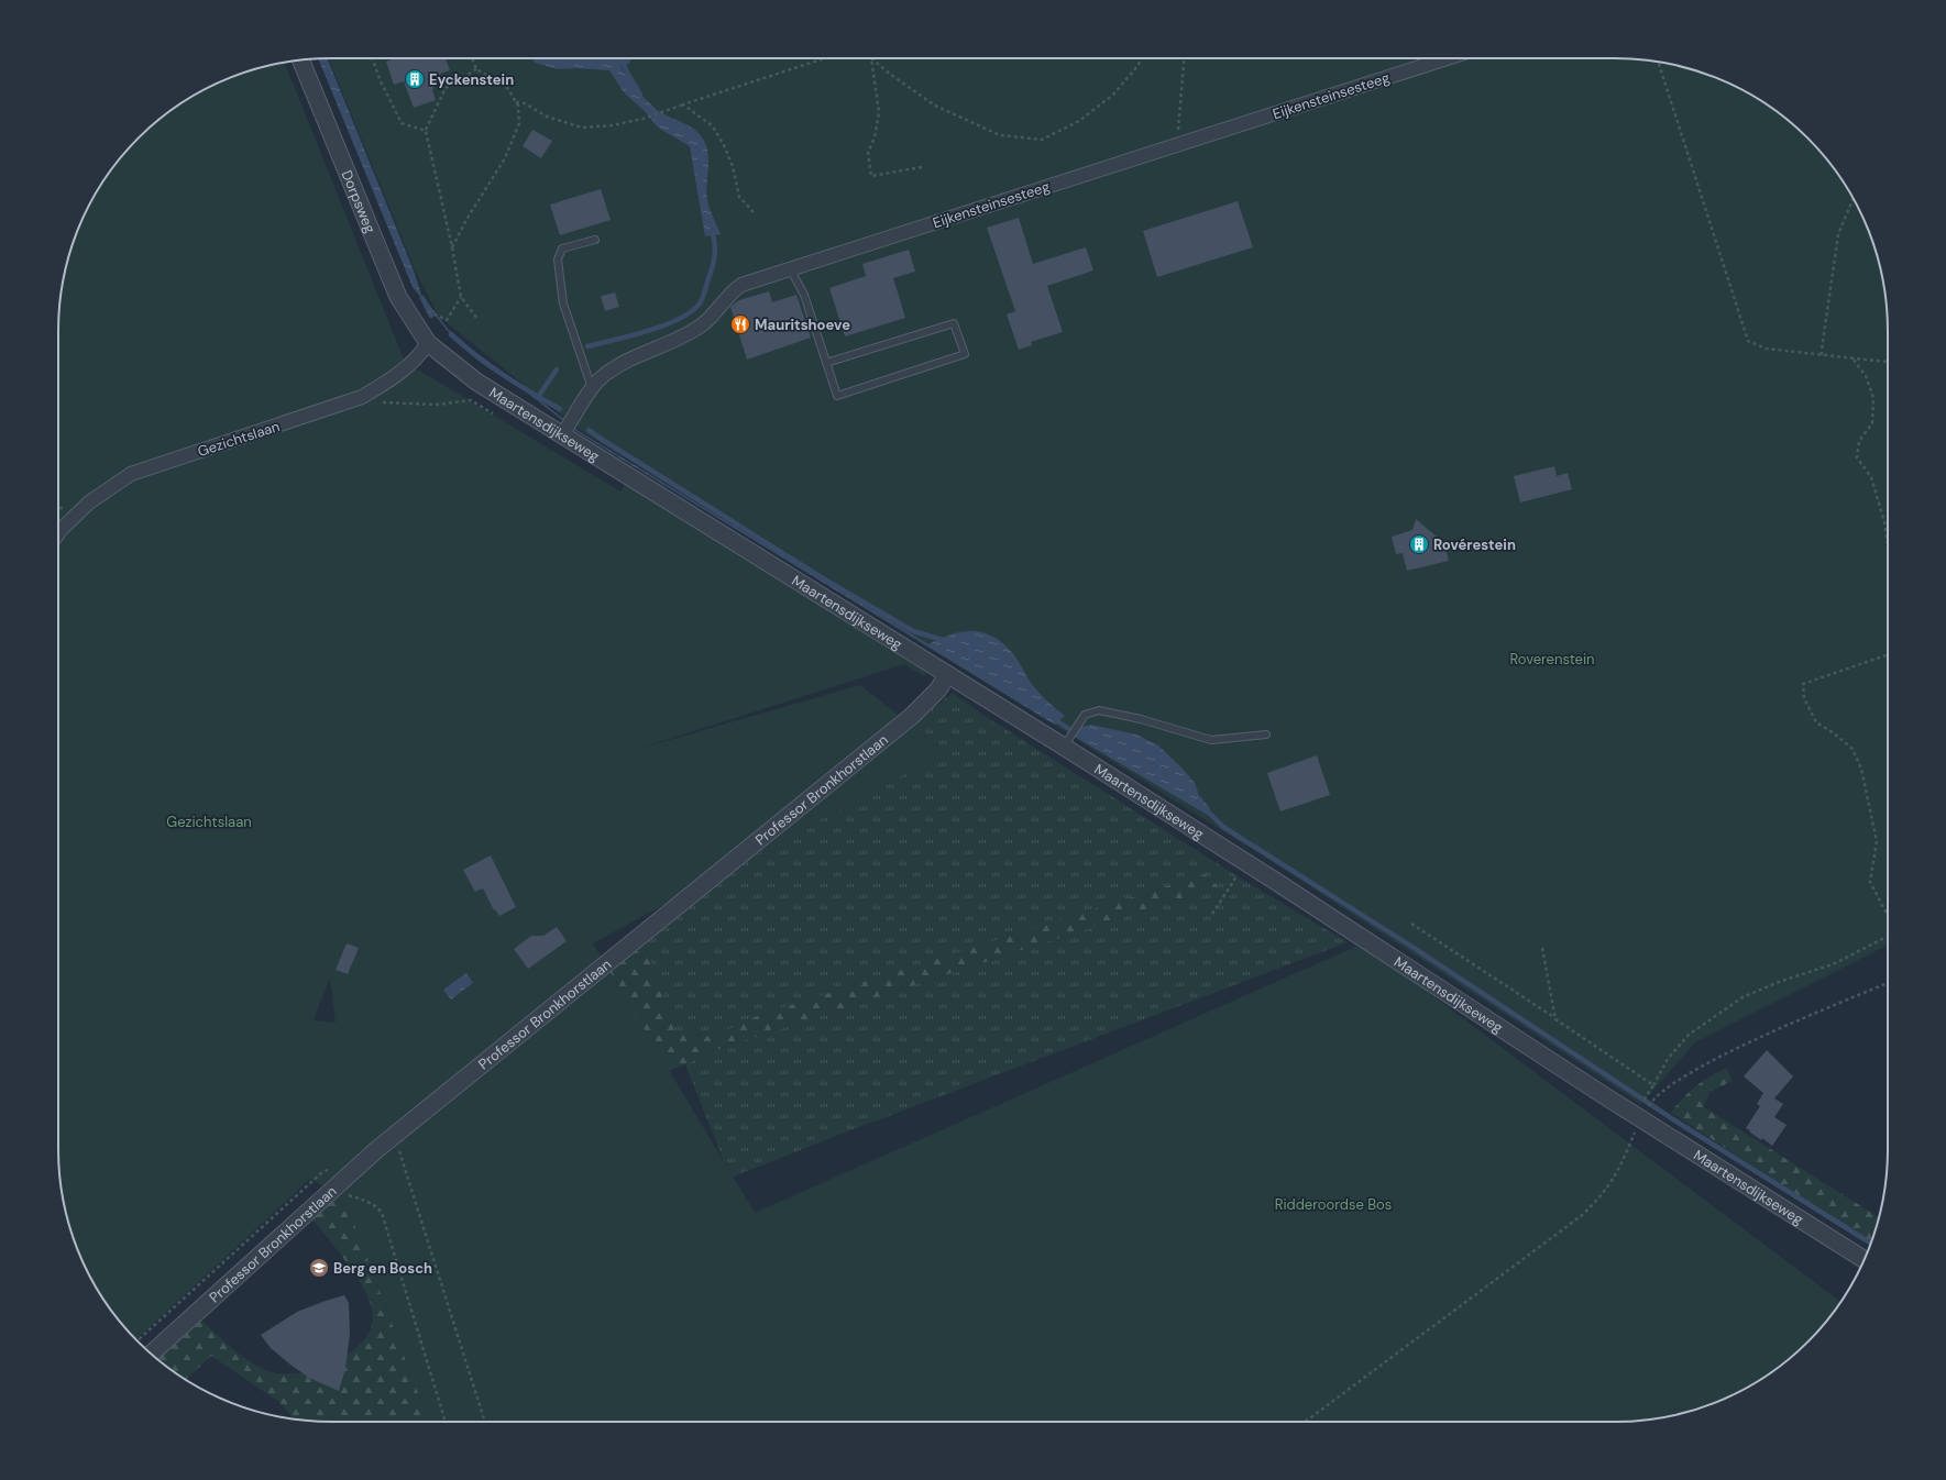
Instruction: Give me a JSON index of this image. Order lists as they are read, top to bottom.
{
  "streets": {
    "street": [
      "Eijkensteinsesteeg",
      "Dorpsweg",
      "Maartensdijkseweg",
      "Gezichtslaan",
      "Professor Bronkhorstlaan"
    ]
  },
  "crossings": [
    ["Eijkensteinsesteeg", "Maartensdijkseweg"],
    ["Dorpsweg", "Maartensdijkseweg"],
    ["Dorpsweg", "Gezichtslaan"],
    ["Maartensdijkseweg", "Gezichtslaan"],
    ["Maartensdijkseweg", "Professor Bronkhorstlaan"]
  ],
  "parks": ["Roverenstein", "Gezichtslaan", "Ridderoordse Bos"],
  "places": {
    "building": ["Eyckenstein", "Rovérestein"],
    "restaurant": ["Mauritshoeve"],
    "school or university": ["Berg en Bosch"]
  }
}
